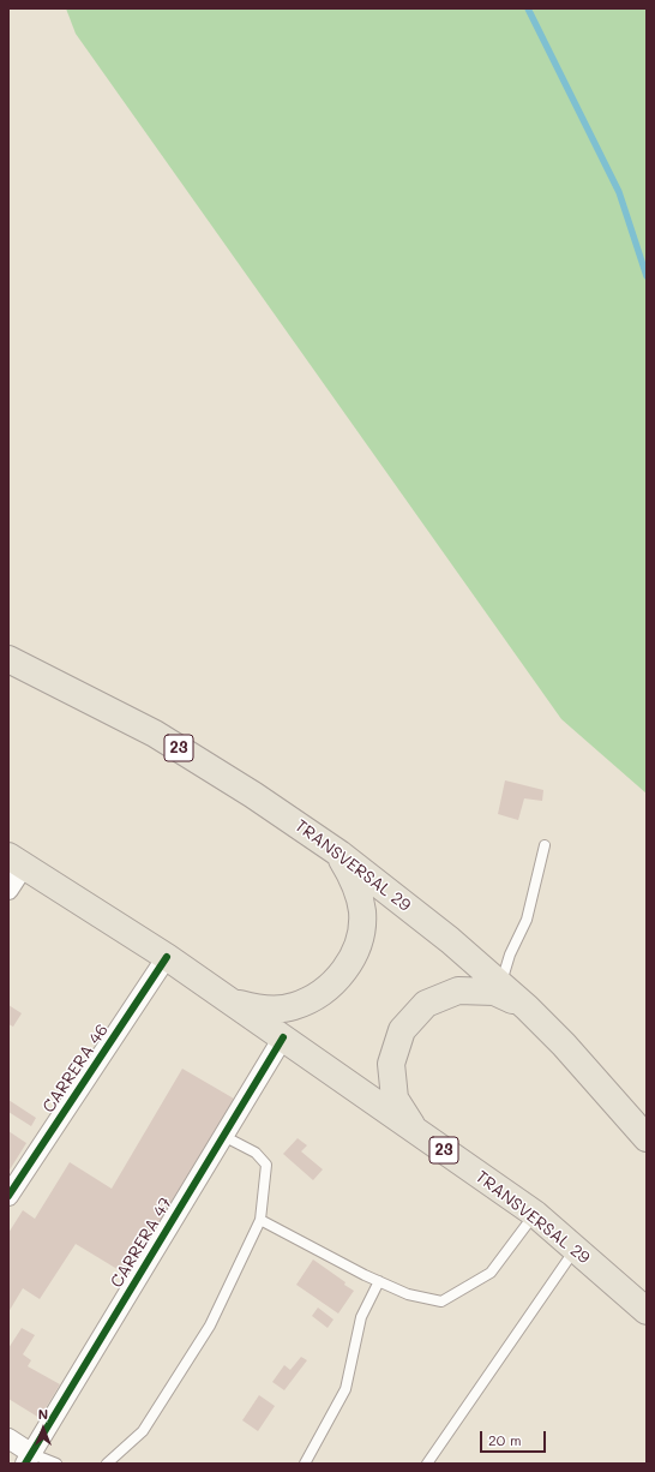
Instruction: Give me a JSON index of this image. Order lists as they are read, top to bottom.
{
  "streets": {
    "highway": ["23", "TRANSVERSAL 29"],
    "street": ["CARRERA 46", "CARRERA 47"]
  },
  "crossings": [
    ["TRANSVERSAL 29", "CARRERA 46"],
    ["TRANSVERSAL 29", "CARRERA 47"]
  ],
  "scale_bar": "20 m",
  "north": "top"
}
